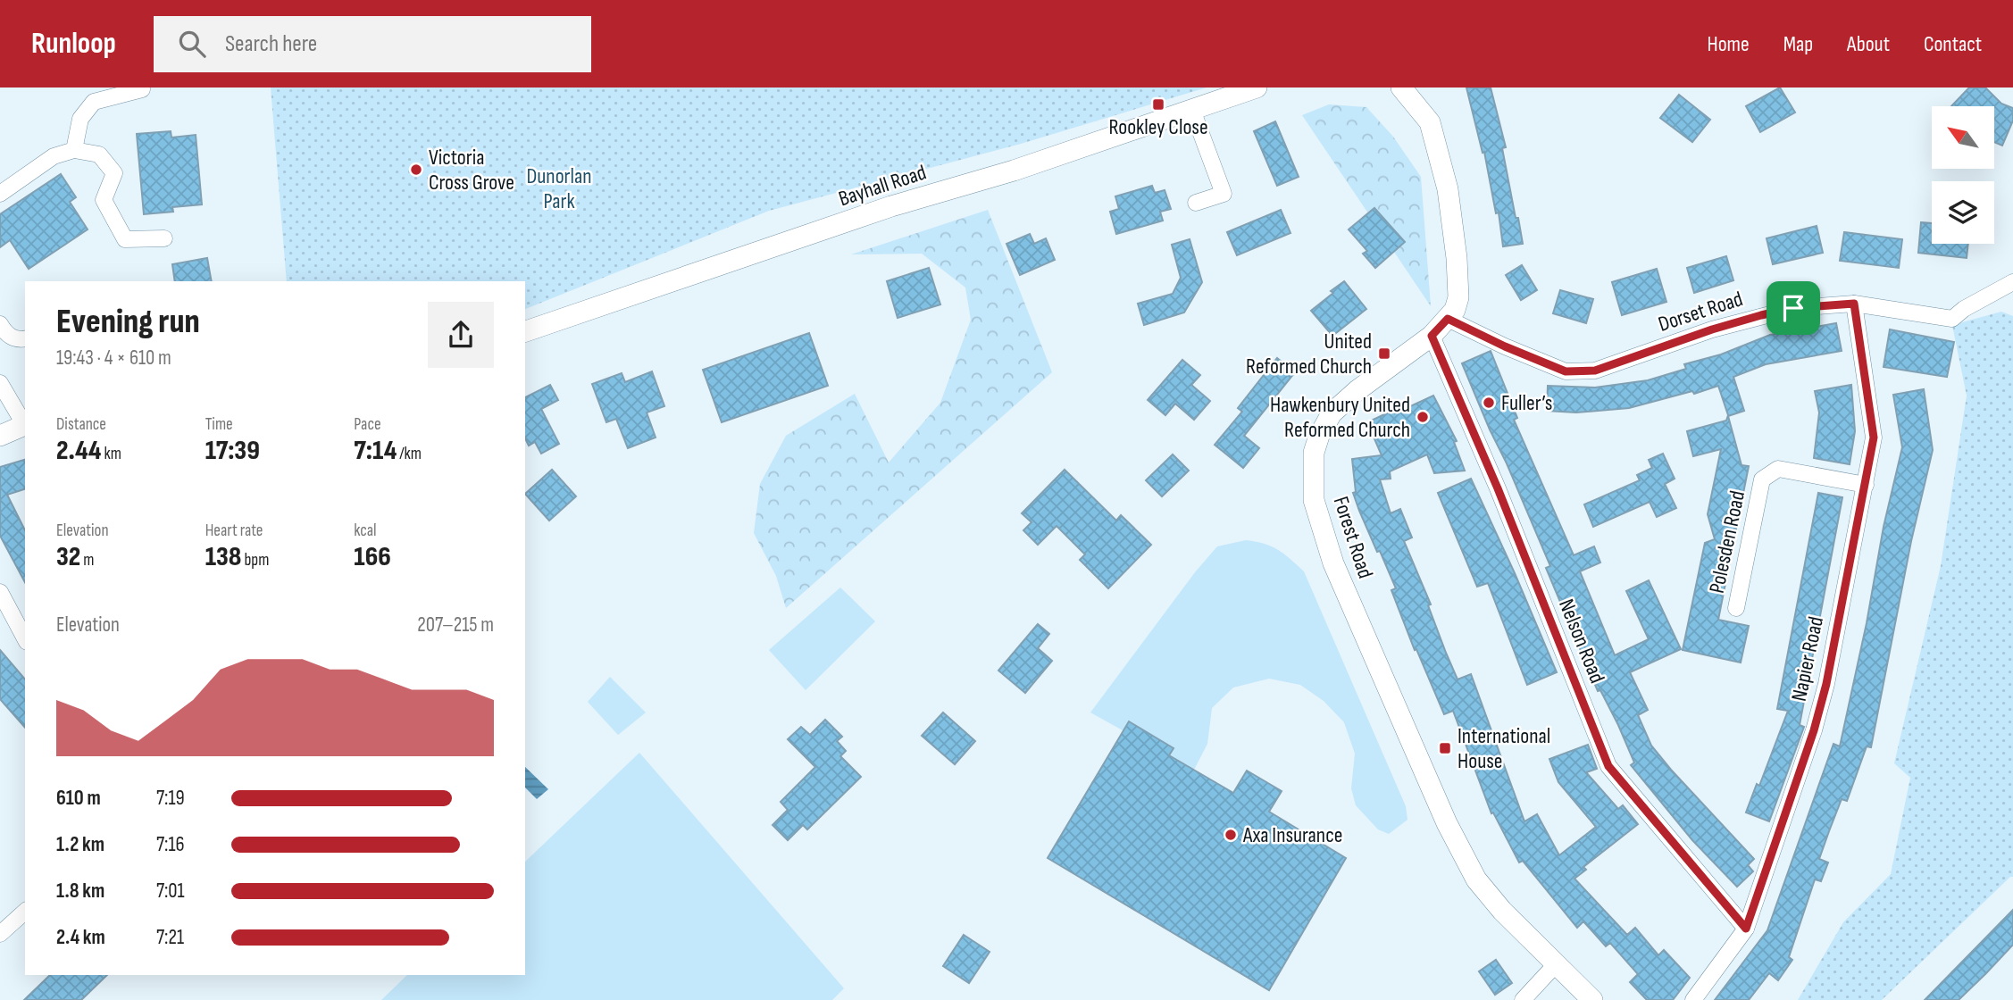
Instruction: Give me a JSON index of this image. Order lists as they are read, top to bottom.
{
  "streets": {
    "street": [
      "Bayhall Road",
      "Dorset Road",
      "Forest Road",
      "Polesden Road",
      "Nelson Road",
      "Napier Road"
    ]
  },
  "crossings": [
    ["Dorset Road", "Forest Road"],
    ["Dorset Road", "Napier Road"],
    ["Forest Road", "Nelson Road"],
    ["Polesden Road", "Napier Road"],
    ["Nelson Road", "Napier Road"]
  ],
  "parks": ["Dunorlan Park"],
  "places": {
    "transit": ["Rookley Close", "United Reformed Church", "International House"],
    "other": [
      "Victoria Cross Grove",
      "Fuller’s",
      "Hawkenbury United Reformed Church",
      "Axa Insurance"
    ]
  },
  "north": "top left",
  "page": {
    "header": "Runloop",
    "search": "Search here",
    "nav": [
      "Home",
      "Map",
      "About",
      "Contact"
    ],
    "heading": ["Evening run", "19:43 · 4 × 610 m"],
    "stats": [
      ["Distance", "2.44 km"],
      ["Time", "17:39"],
      ["Pace", "7:14 /km"],
      ["Elevation", "32 m"],
      ["Heart rate", "138 bpm"],
      ["kcal", "166"]
    ],
    "chart": ["Elevation", "207–215 m"],
    "list": [
      {
        "name": "610 m",
        "note": "7:19"
      },
      {
        "name": "1.2 km",
        "note": "7:16"
      },
      {
        "name": "1.8 km",
        "note": "7:01"
      },
      {
        "name": "2.4 km",
        "note": "7:21"
      }
    ]
  }
}
